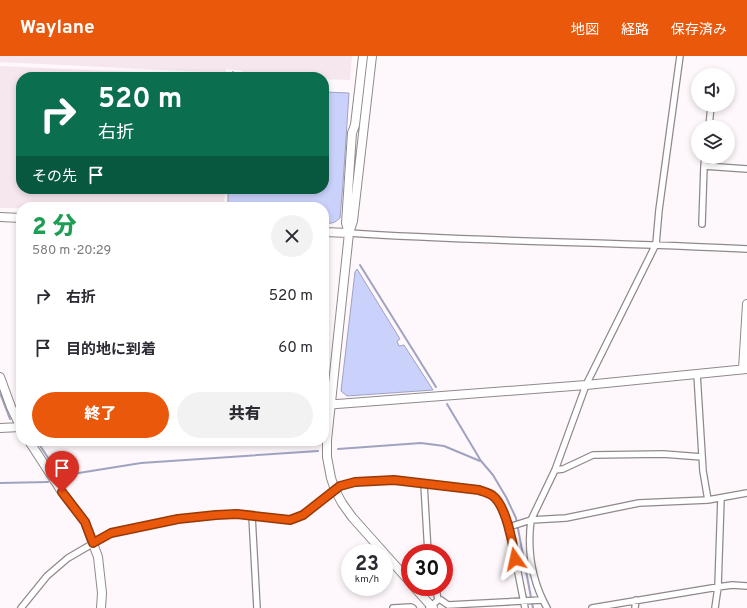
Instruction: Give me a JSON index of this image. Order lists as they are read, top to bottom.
{
  "page": {
    "header": "Waylane",
    "nav": ["地図", "経路", "保存済み"],
    "turn": ["520 m", "右折"],
    "then": "その先",
    "heading": ["2 分", "580 m · 20:29"],
    "list": [
      {
        "name": "右折",
        "value": "520 m"
      },
      {
        "name": "目的地に到着",
        "value": "60 m"
      }
    ],
    "buttons": ["終了", "共有"],
    "speed": "23 km/h",
    "limit": "30"
  }
}
